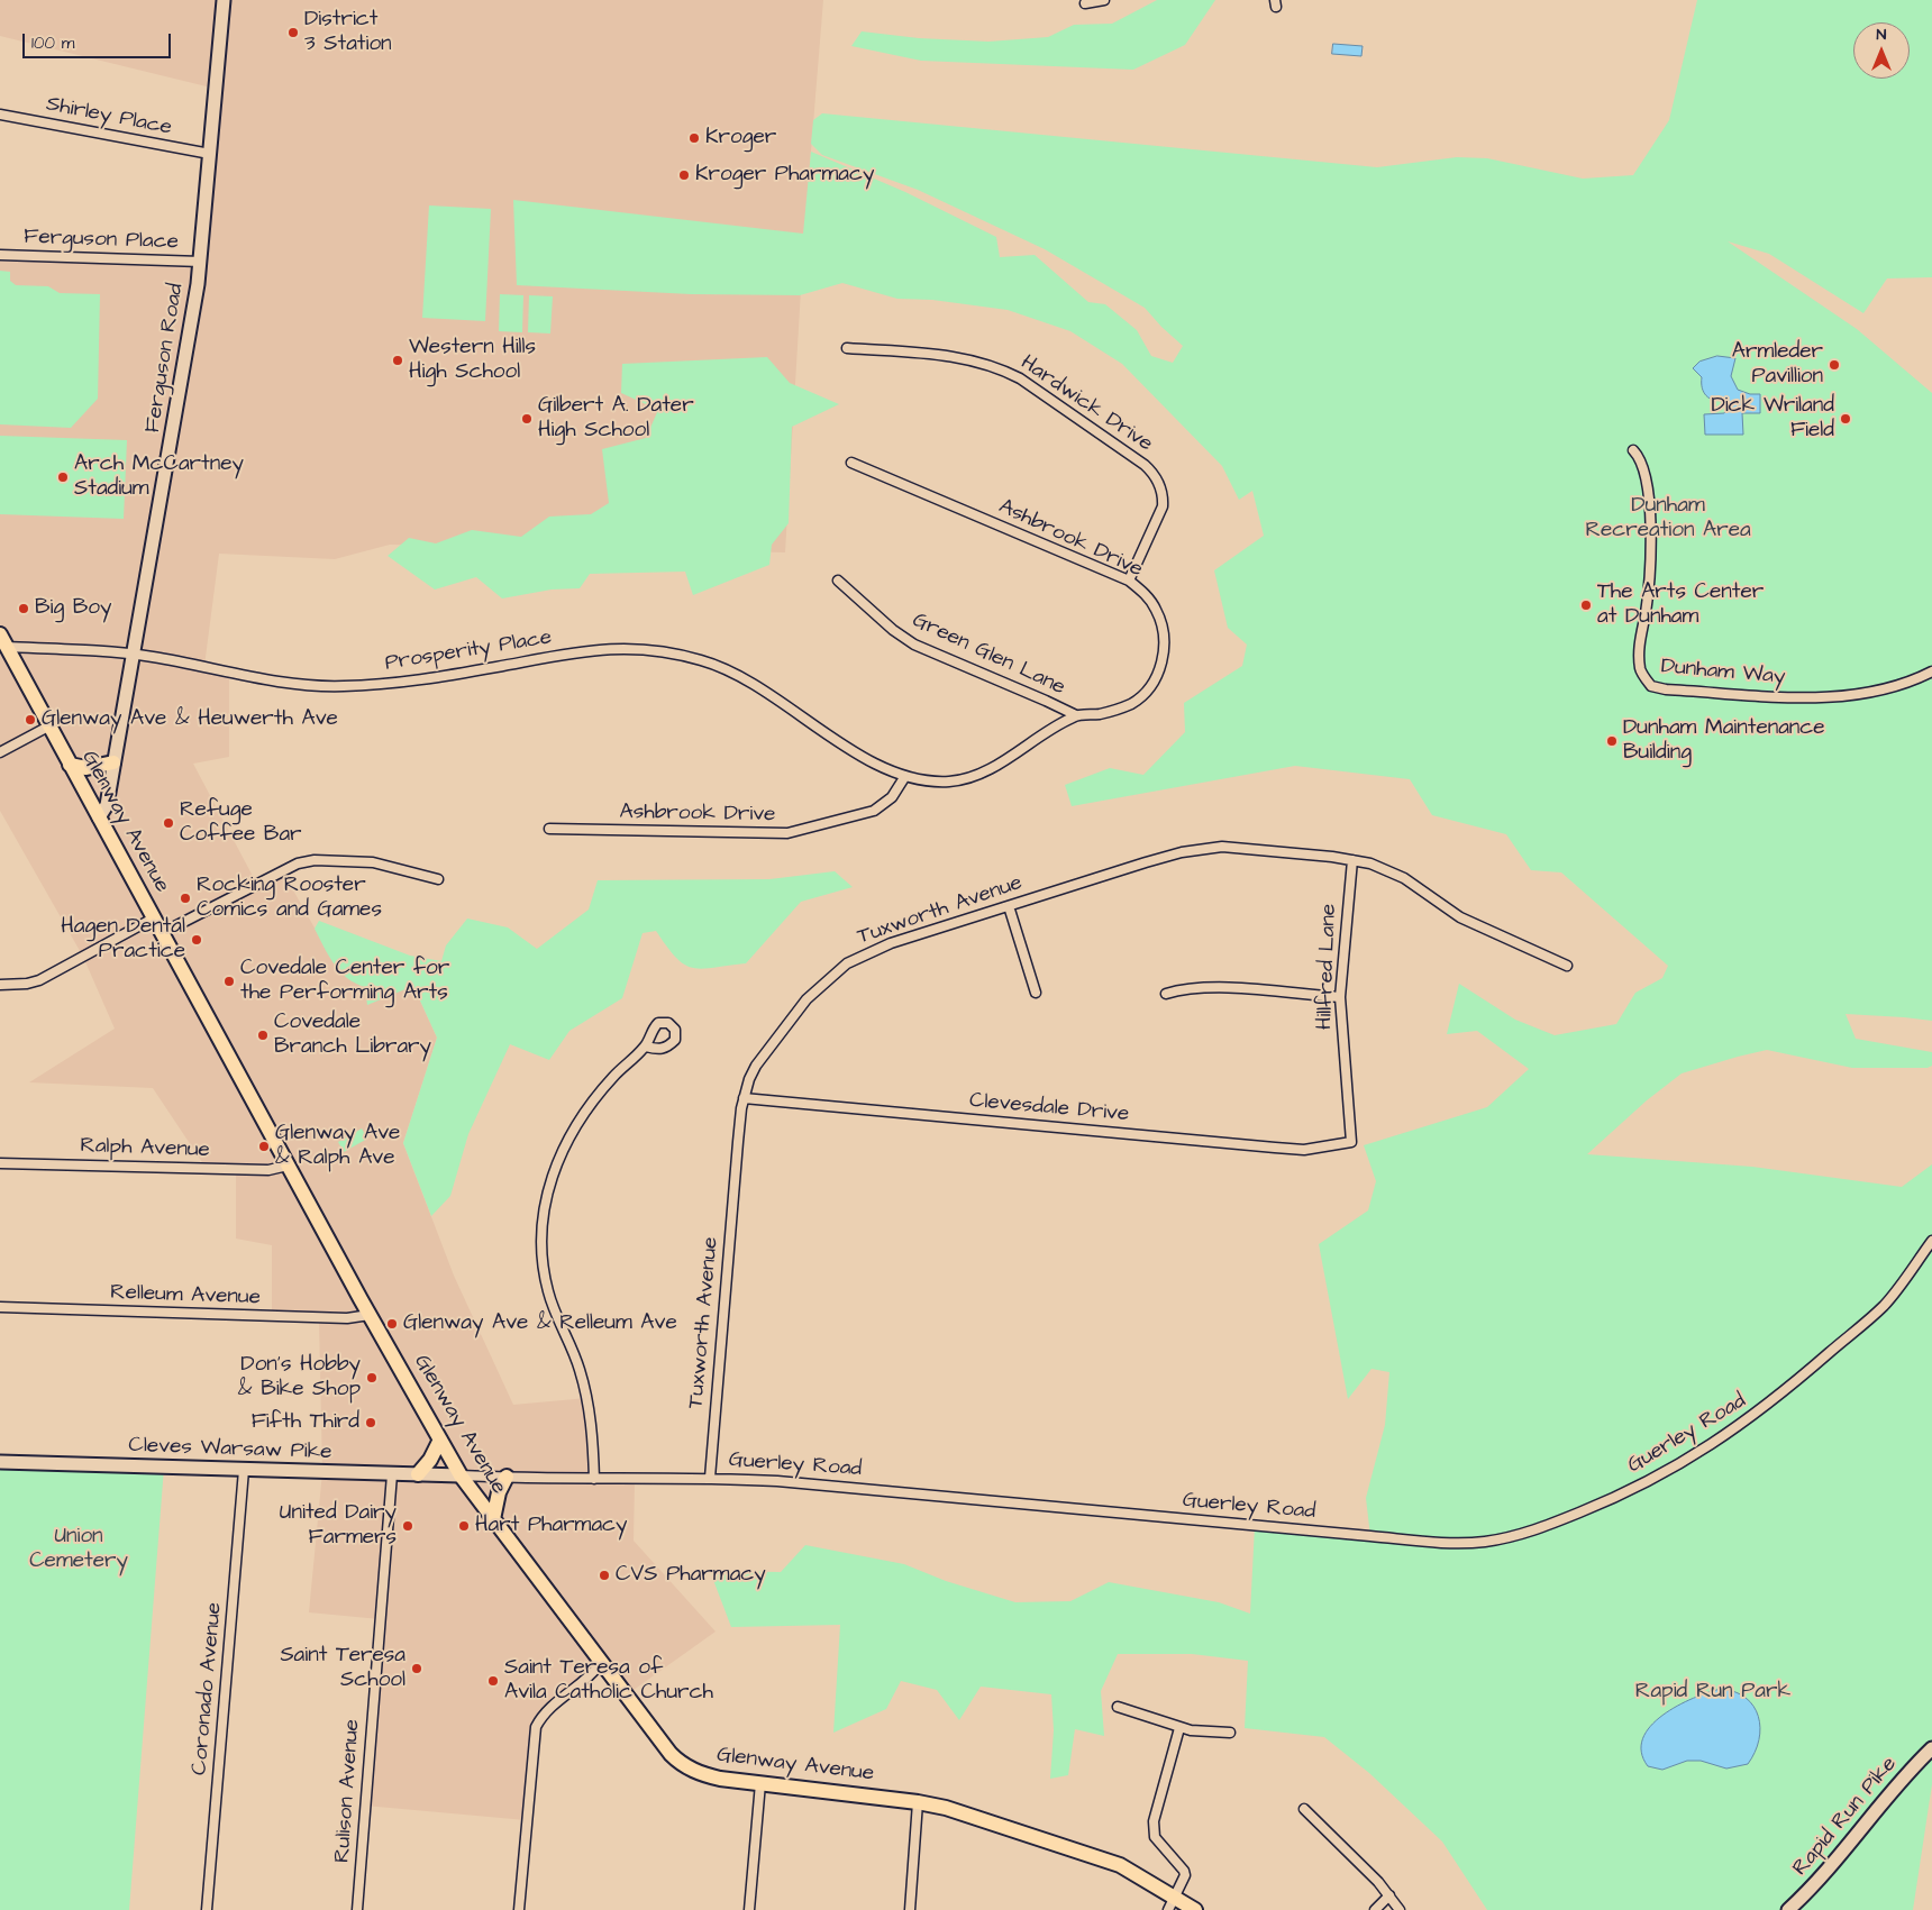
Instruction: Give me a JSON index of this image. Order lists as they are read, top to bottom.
{
  "streets": {
    "main road": ["Glenway Avenue"],
    "street": [
      "Shirley Place",
      "Ferguson Place",
      "Ferguson Road",
      "Hardwick Drive",
      "Ashbrook Drive",
      "Prosperity Place",
      "Green Glen Lane",
      "Dunham Way",
      "Tuxworth Avenue",
      "Hillfred Lane",
      "Clevesdale Drive",
      "Ralph Avenue",
      "Relleum Avenue",
      "Guerley Road",
      "Cleves Warsaw Pike",
      "Coronado Avenue",
      "Rulison Avenue",
      "Rapid Run Pike"
    ]
  },
  "crossings": [
    ["Shirley Place", "Ferguson Road"],
    ["Ferguson Place", "Ferguson Road"],
    ["Ferguson Road", "Prosperity Place"],
    ["Ferguson Road", "Glenway Avenue"],
    ["Hardwick Drive", "Ashbrook Drive"],
    ["Ashbrook Drive", "Prosperity Place"],
    ["Ashbrook Drive", "Green Glen Lane"],
    ["Prosperity Place", "Glenway Avenue"],
    ["Glenway Avenue", "Ralph Avenue"],
    ["Glenway Avenue", "Relleum Avenue"],
    ["Glenway Avenue", "Guerley Road"],
    ["Glenway Avenue", "Cleves Warsaw Pike"],
    ["Tuxworth Avenue", "Hillfred Lane"],
    ["Tuxworth Avenue", "Clevesdale Drive"],
    ["Tuxworth Avenue", "Guerley Road"],
    ["Hillfred Lane", "Clevesdale Drive"],
    ["Guerley Road", "Cleves Warsaw Pike"],
    ["Cleves Warsaw Pike", "Coronado Avenue"],
    ["Cleves Warsaw Pike", "Rulison Avenue"]
  ],
  "parks": ["Dunham Recreation Area", "Union Cemetery", "Rapid Run Park"],
  "places": [
    "District 3 Station",
    "Kroger",
    "Kroger Pharmacy",
    "Western Hills High School",
    "Armleder Pavillion",
    "Gilbert A. Dater High School",
    "Dick Wriland Field",
    "Arch McCartney Stadium",
    "The Arts Center at Dunham",
    "Big Boy",
    "Glenway Ave & Heuwerth Ave",
    "Dunham Maintenance Building",
    "Refuge Coffee Bar",
    "Rocking Rooster Comics and Games",
    "Hagen Dental Practice",
    "Covedale Center for the Performing Arts",
    "Covedale Branch Library",
    "Glenway Ave & Ralph Ave",
    "Glenway Ave & Relleum Ave",
    "Don's Hobby & Bike Shop",
    "Fifth Third",
    "United Dairy Farmers",
    "Hart Pharmacy",
    "CVS Pharmacy",
    "Saint Teresa School",
    "Saint Teresa of Avila Catholic Church"
  ],
  "scale_bar": "100 m",
  "north": "top"
}
